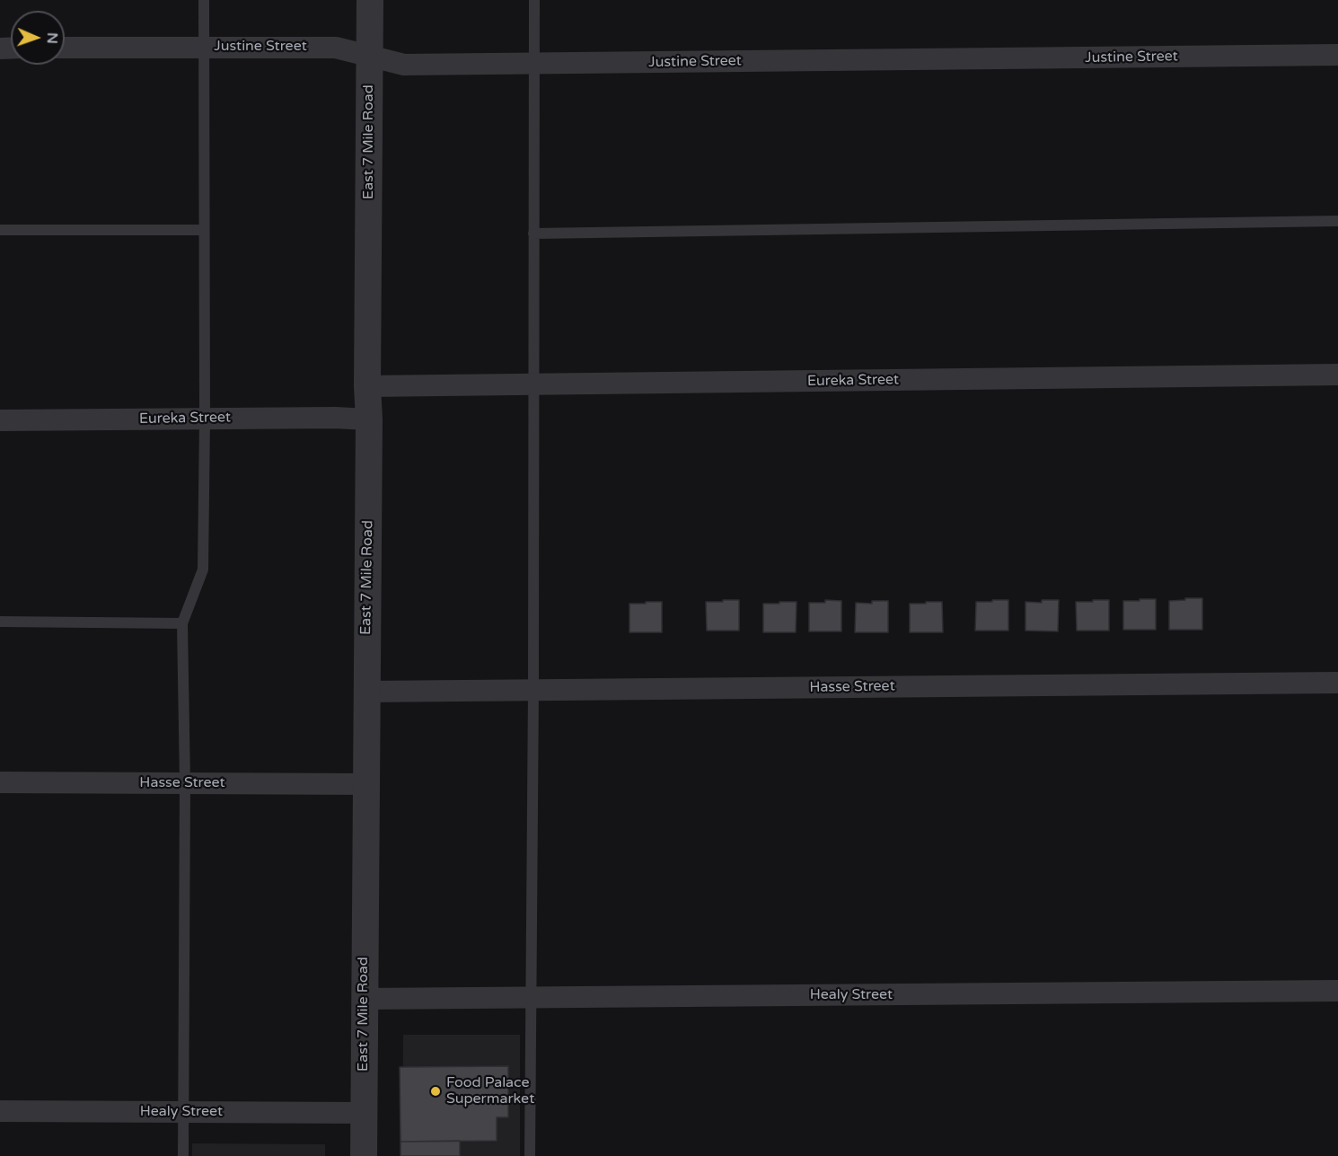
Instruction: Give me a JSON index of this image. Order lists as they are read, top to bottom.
{
  "streets": {
    "street": [
      "Justine Street",
      "East 7 Mile Road",
      "Eureka Street",
      "Hasse Street",
      "Healy Street"
    ]
  },
  "crossings": [
    ["Justine Street", "East 7 Mile Road"],
    ["East 7 Mile Road", "Eureka Street"],
    ["East 7 Mile Road", "Hasse Street"],
    ["East 7 Mile Road", "Healy Street"]
  ],
  "places": ["Food Palace Supermarket"],
  "north": "right"
}
